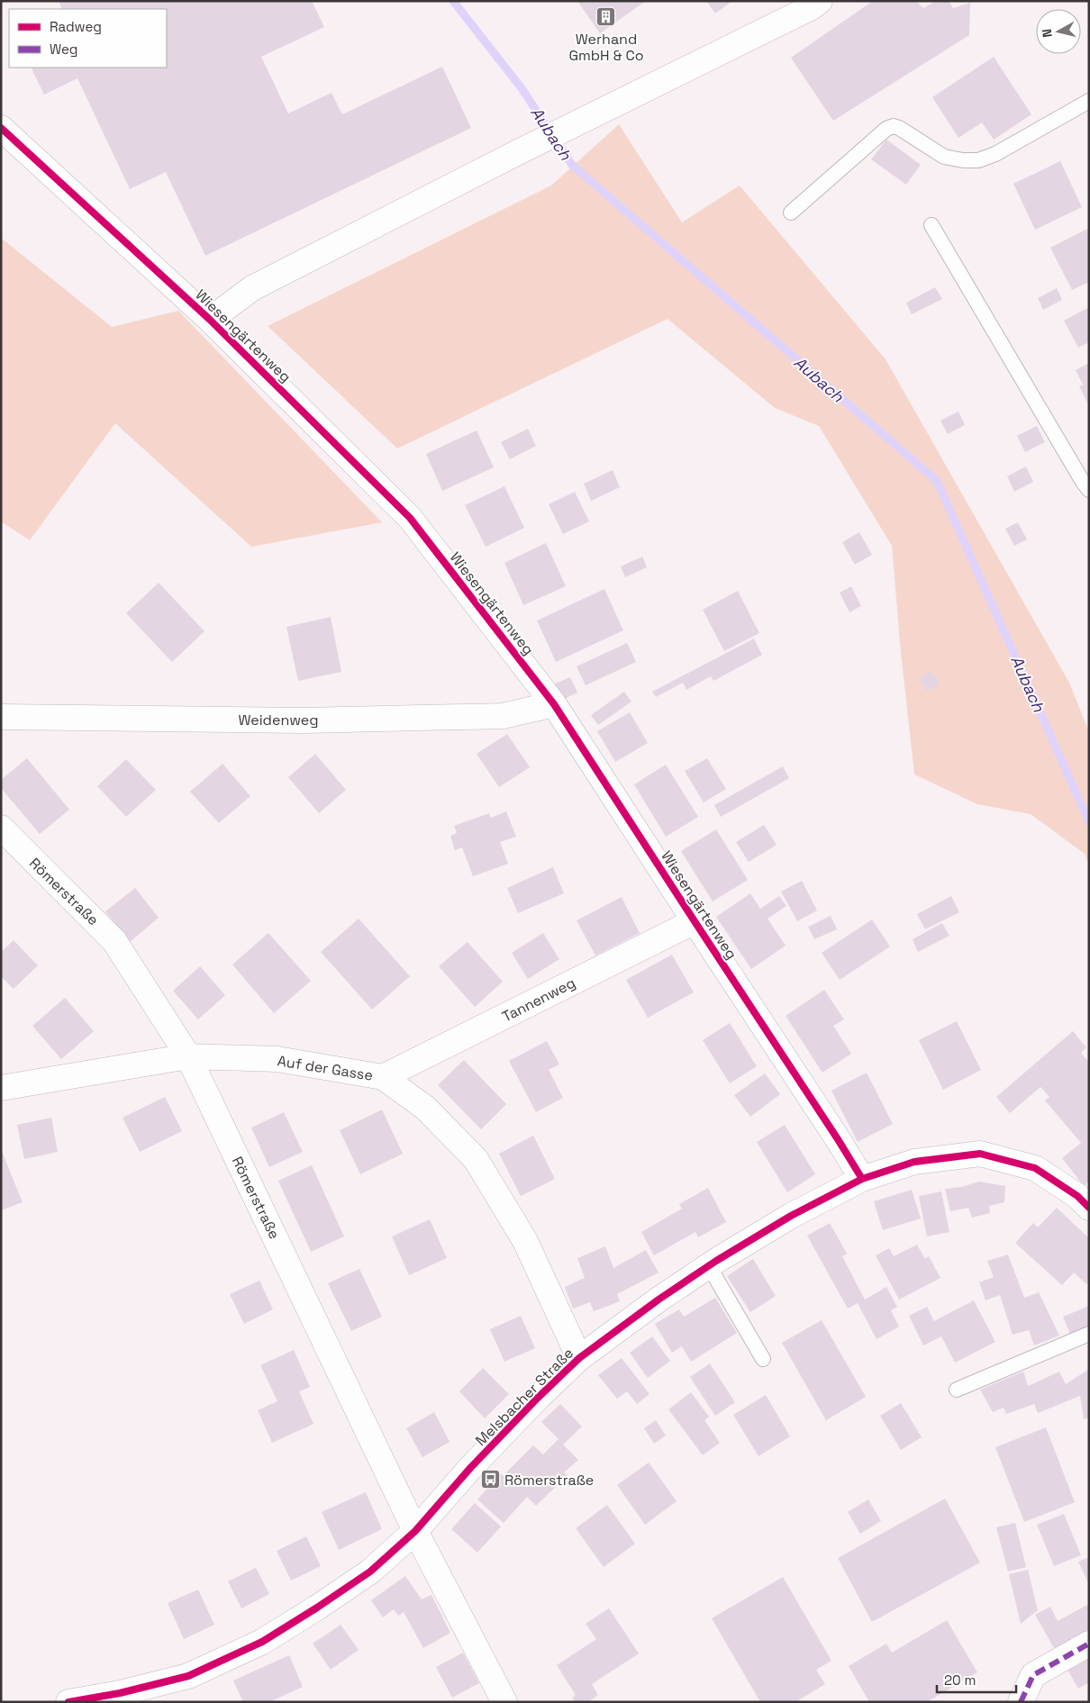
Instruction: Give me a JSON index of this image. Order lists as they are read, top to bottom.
{
  "streets": {
    "street": [
      "Wiesengärtenweg",
      "Weidenweg",
      "Römerstraße",
      "Tannenweg",
      "Auf der Gasse",
      "Melsbacher Straße"
    ]
  },
  "crossings": [
    ["Wiesengärtenweg", "Weidenweg"],
    ["Wiesengärtenweg", "Tannenweg"],
    ["Wiesengärtenweg", "Melsbacher Straße"],
    ["Römerstraße", "Auf der Gasse"],
    ["Römerstraße", "Melsbacher Straße"],
    ["Tannenweg", "Auf der Gasse"],
    ["Auf der Gasse", "Melsbacher Straße"]
  ],
  "water": ["Aubach"],
  "places": {
    "building": ["Werhand GmbH & Co"],
    "bus stop": ["Römerstraße"]
  },
  "legend": ["Radweg", "Weg"],
  "scale_bar": "20 m",
  "north": "left"
}
